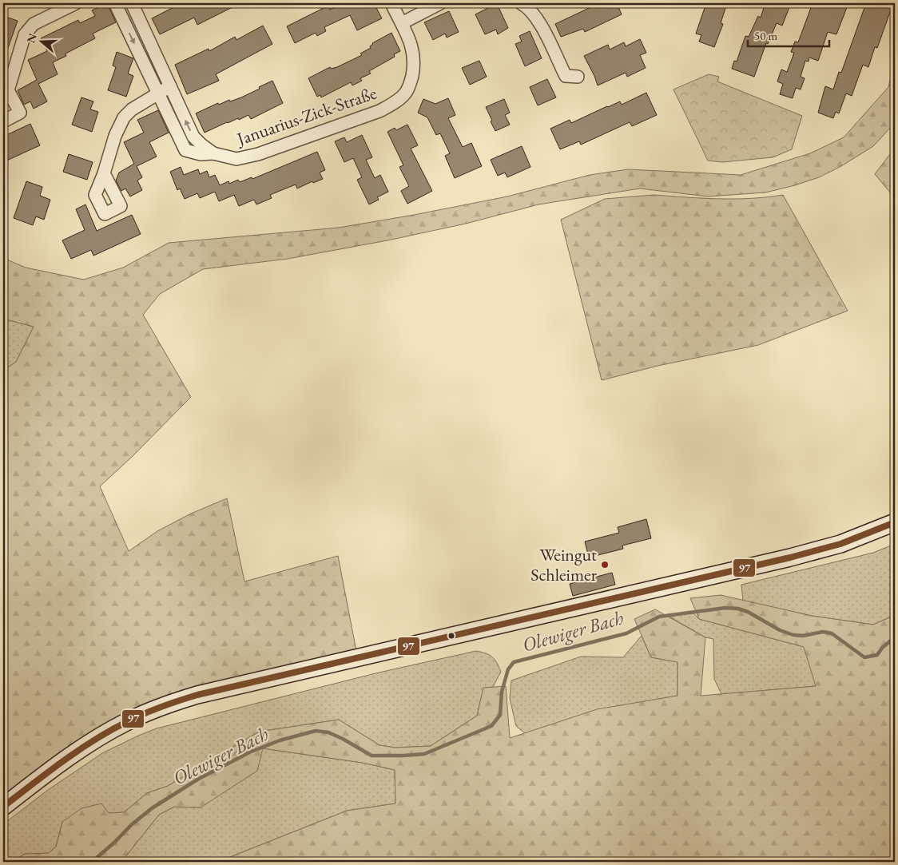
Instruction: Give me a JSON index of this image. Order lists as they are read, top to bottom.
{
  "streets": {
    "street": ["Januarius-Zick-Straße"]
  },
  "water": ["Olewiger Bach"],
  "places": ["Weingut Schleimer"],
  "lines": ["transit line 97"],
  "scale_bar": "50 m",
  "north": "left"
}
